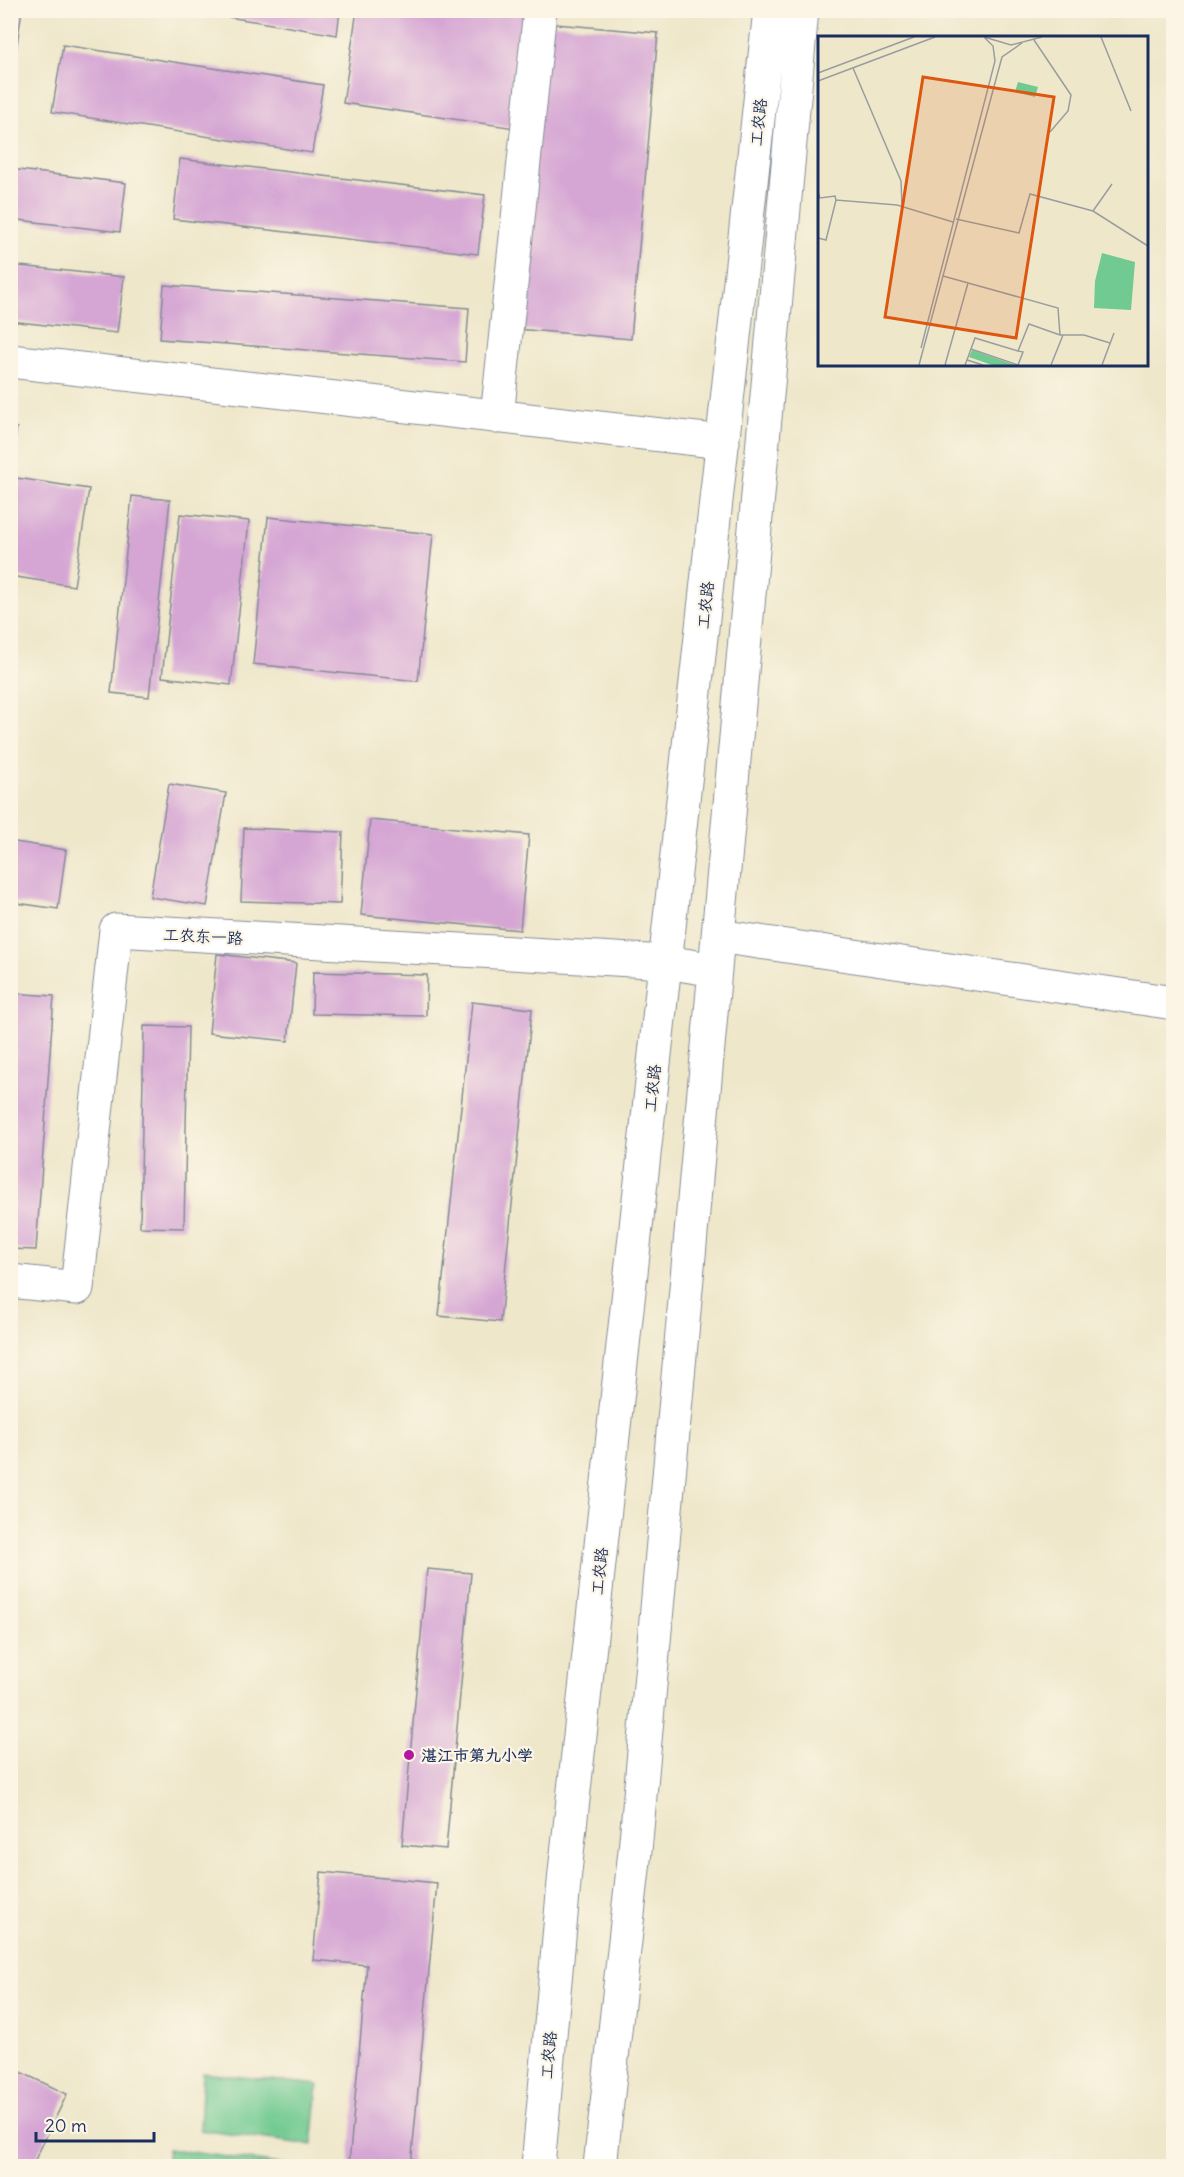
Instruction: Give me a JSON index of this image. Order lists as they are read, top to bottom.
{
  "streets": {
    "street": ["工农路", "工农东一路"]
  },
  "crossings": [
    ["工农路", "工农东一路"]
  ],
  "places": ["湛江市第九小学"],
  "scale_bar": "20 m"
}
